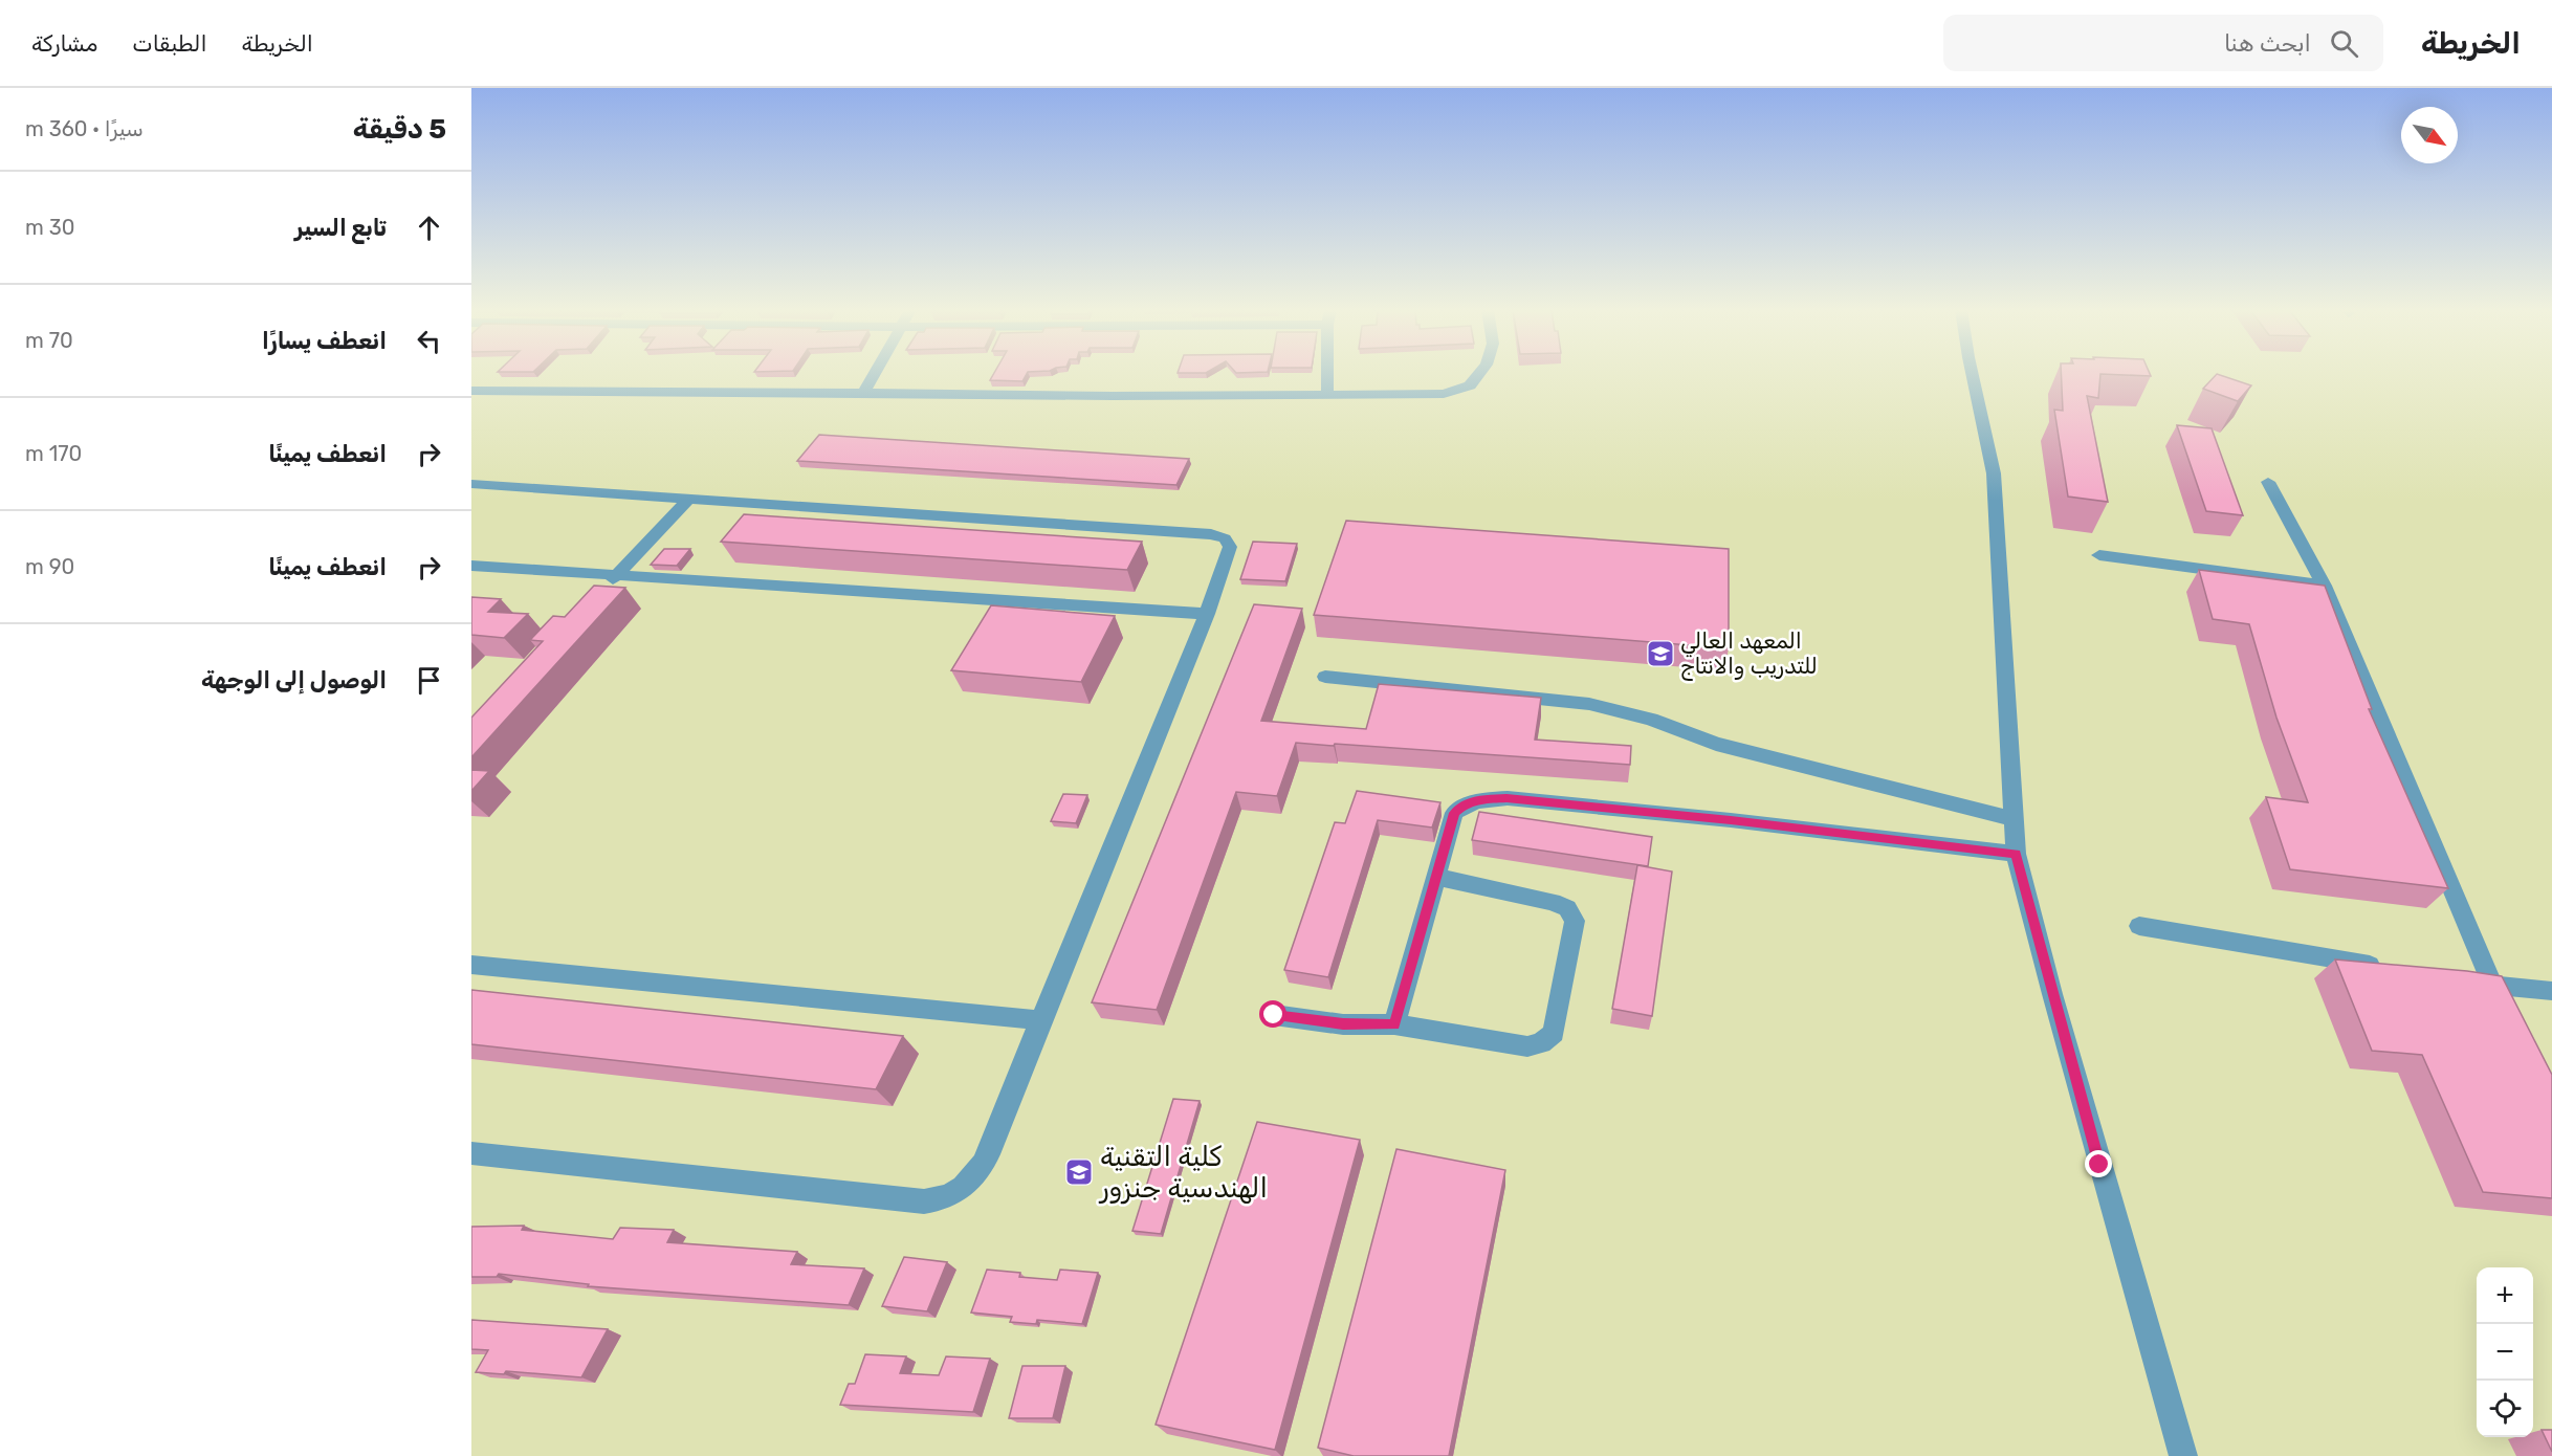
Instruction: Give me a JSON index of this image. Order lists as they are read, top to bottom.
{
  "places": {
    "school or university": ["المعهد العالي للتدريب والانتاج", "كلية التقنية الهندسية جنزور"]
  },
  "north": "bottom right",
  "page": {
    "header": "الخريطة",
    "search": "ابحث هنا",
    "nav": ["الخريطة", "الطبقات", "مشاركة"],
    "heading": ["5 دقيقة", "سيرًا · 360 m"],
    "list": [
      ["تابع السير", "30 m"],
      ["انعطف يسارًا", "70 m"],
      ["انعطف يمينًا", "170 m"],
      ["انعطف يمينًا", "90 m"],
      "الوصول إلى الوجهة"
    ],
    "map_buttons": ["+", "−"]
  }
}
